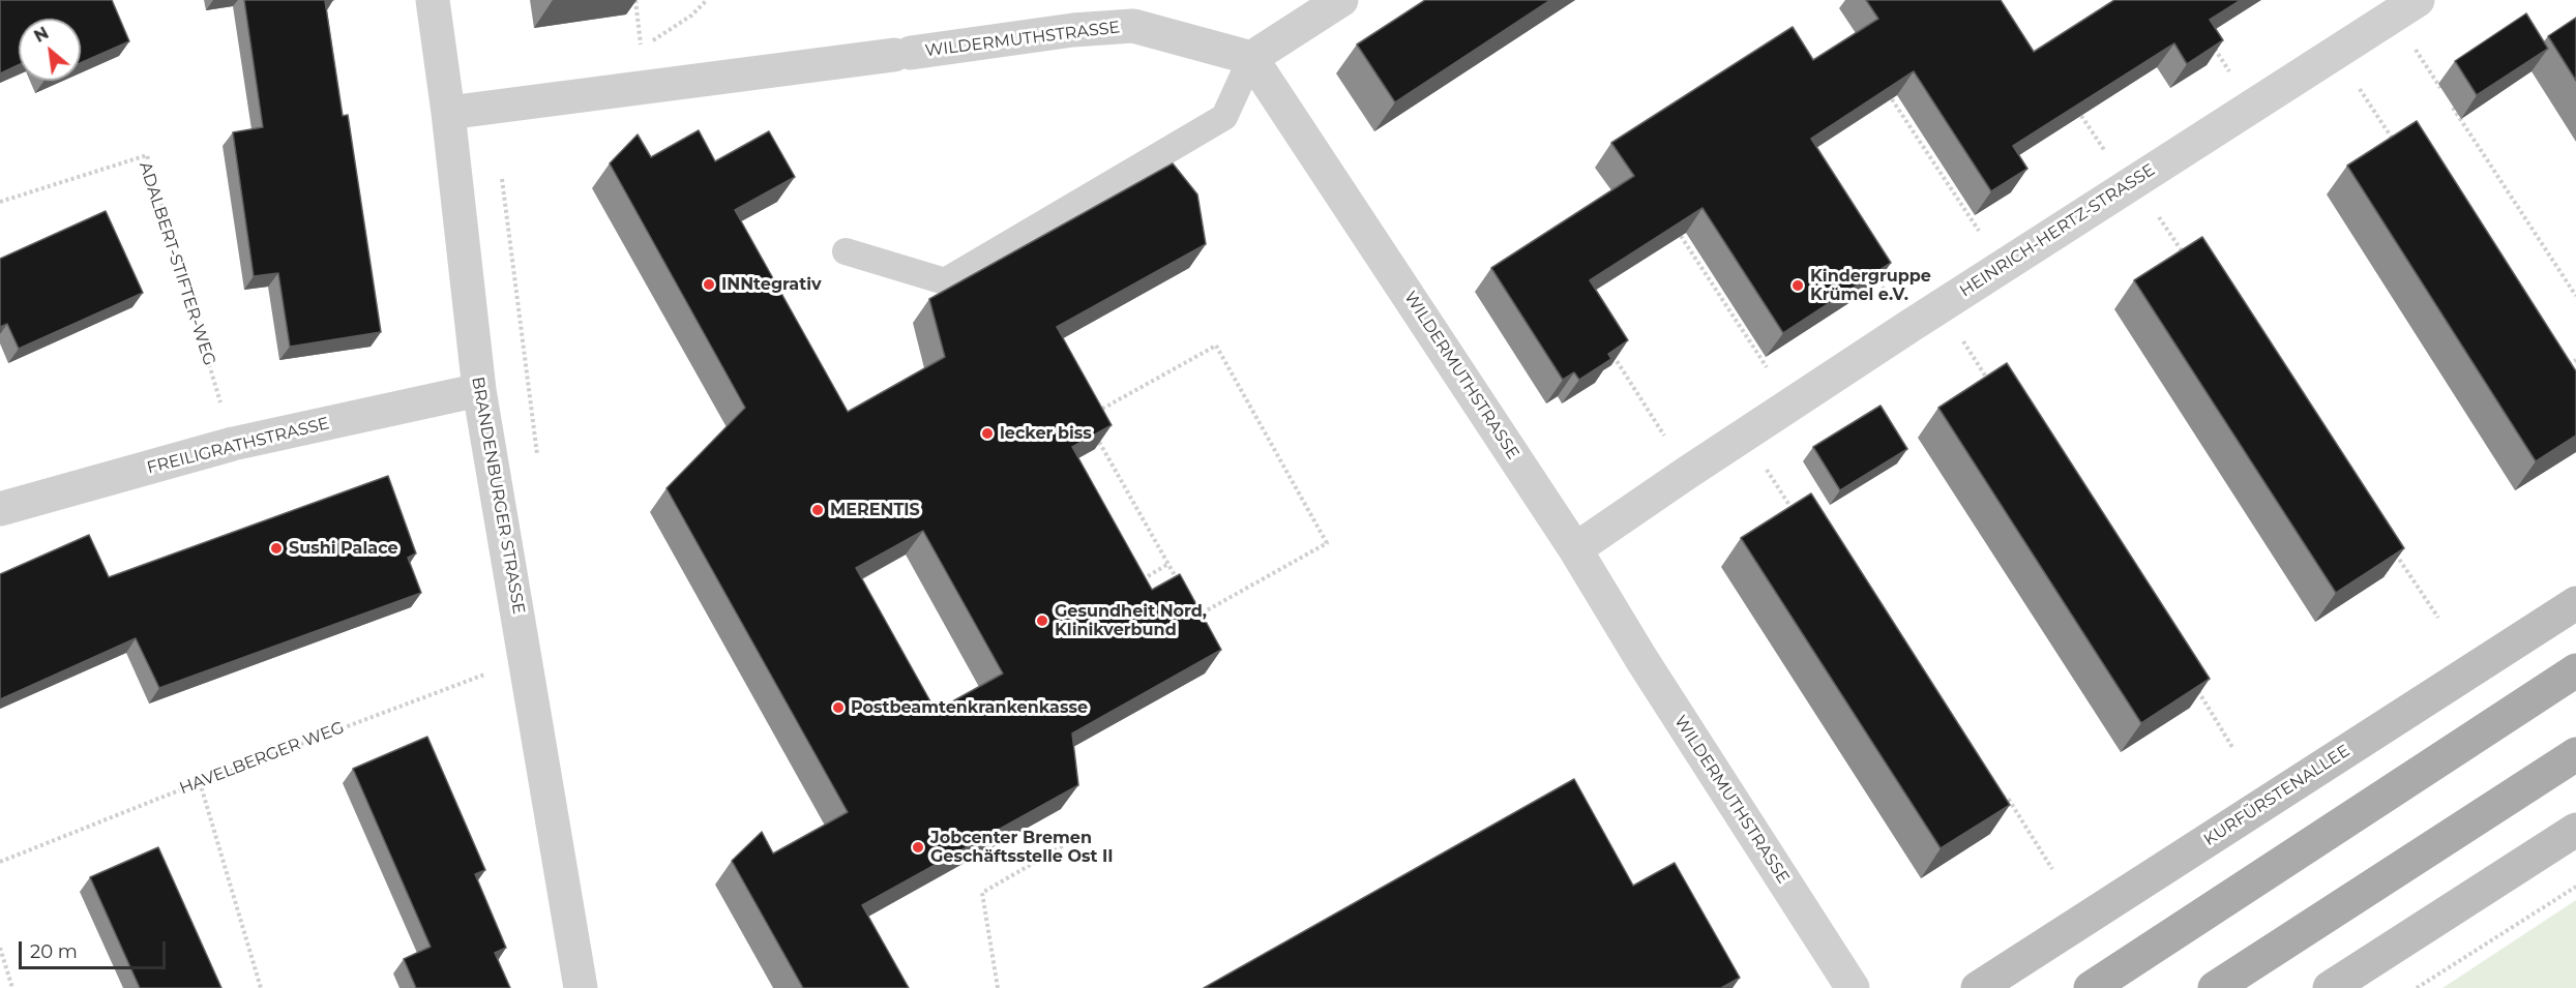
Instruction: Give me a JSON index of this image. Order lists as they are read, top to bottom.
{
  "streets": {
    "main road": ["KURFÜRSTENALLEE"],
    "street": [
      "WILDERMUTHSTRASSE",
      "HEINRICH-HERTZ-STRASSE",
      "FREILIGRATHSTRASSE",
      "BRANDENBURGER STRASSE"
    ],
    "path": ["ADALBERT-STIFTER-WEG", "HAVELBERGER WEG"]
  },
  "crossings": [
    ["WILDERMUTHSTRASSE", "HEINRICH-HERTZ-STRASSE"],
    ["WILDERMUTHSTRASSE", "BRANDENBURGER STRASSE"],
    ["ADALBERT-STIFTER-WEG", "FREILIGRATHSTRASSE"],
    ["FREILIGRATHSTRASSE", "BRANDENBURGER STRASSE"],
    ["BRANDENBURGER STRASSE", "HAVELBERGER WEG"]
  ],
  "places": [
    "INNtegrativ",
    "Kindergruppe Krümel e.V.",
    "lecker biss",
    "MERENTIS",
    "Sushi Palace",
    "Gesundheit Nord, Klinikverbund",
    "Postbeamtenkrankenkasse",
    "Jobcenter Bremen Geschäftsstelle Ost II"
  ],
  "scale_bar": "20 m",
  "north": "top left"
}
